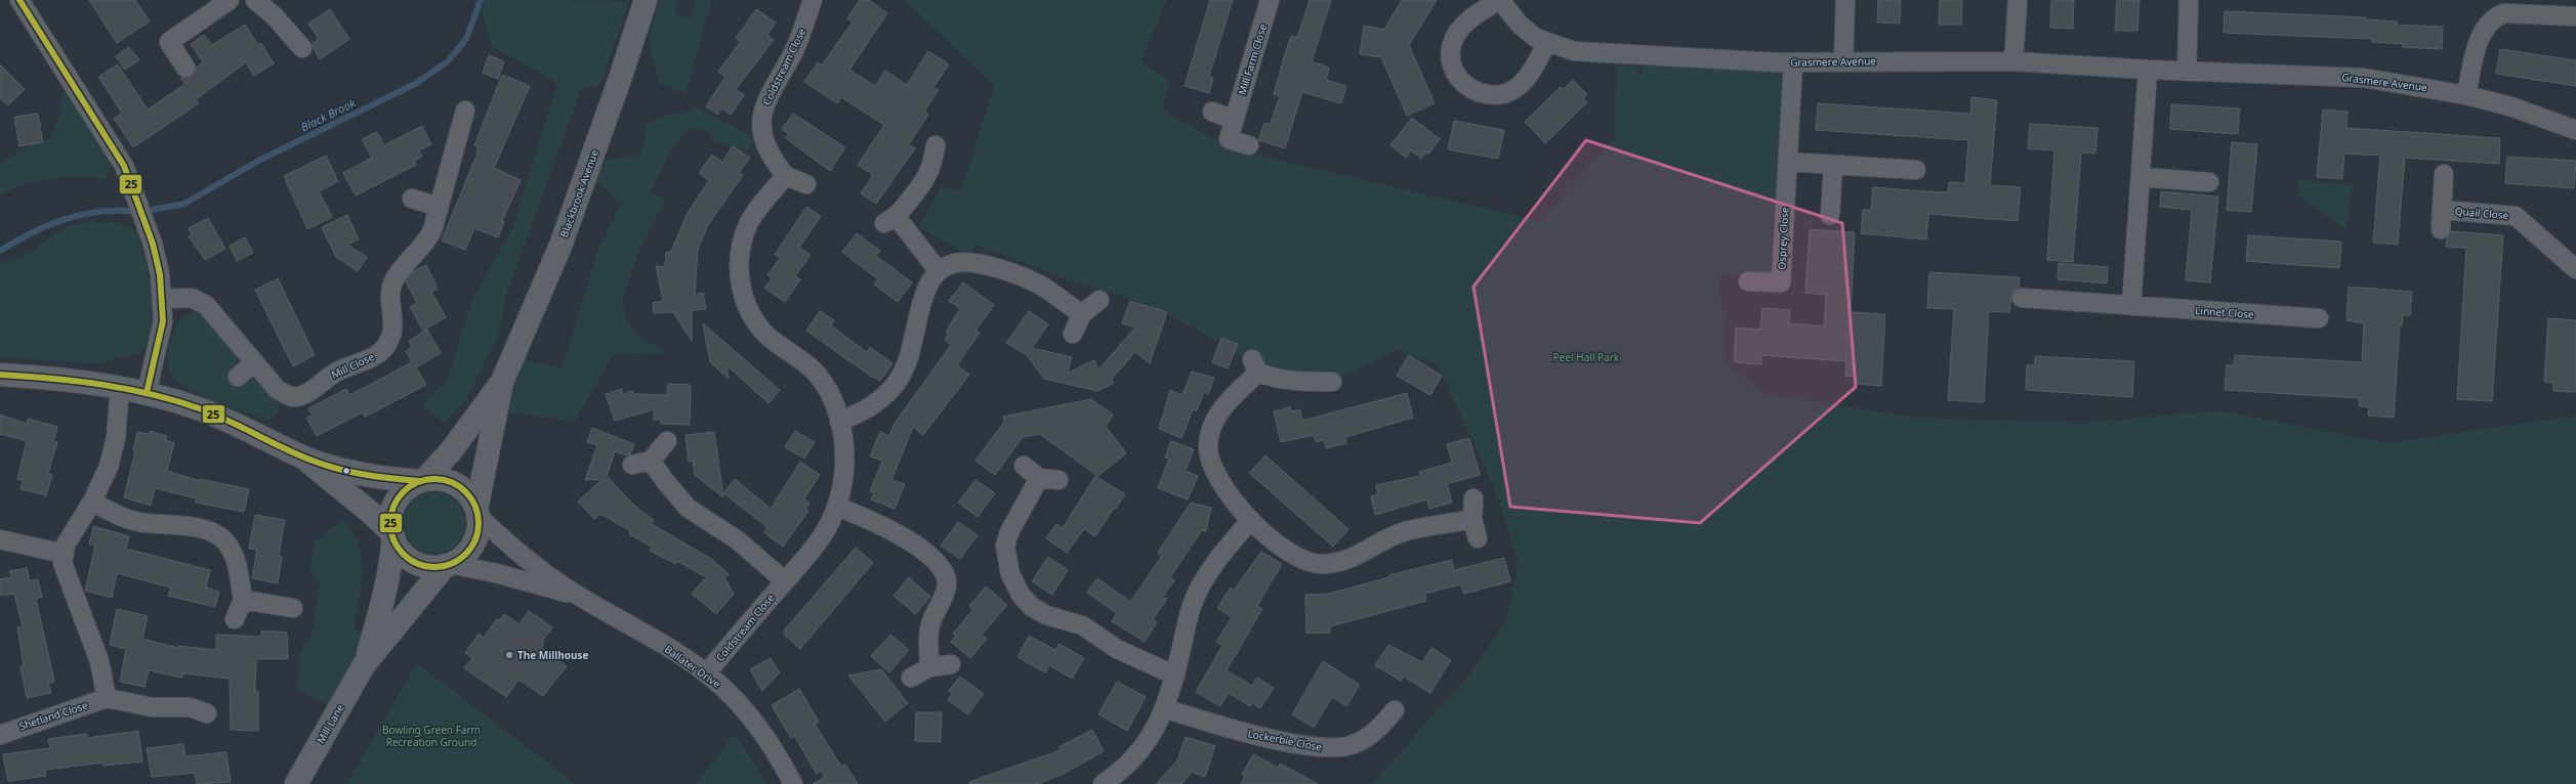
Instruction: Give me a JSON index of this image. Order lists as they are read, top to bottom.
{
  "streets": {
    "street": [
      "Mill Farm Close",
      "Grasmere Avenue",
      "Coldstream Close",
      "Blackbrook Avenue",
      "Quail Close",
      "Osprey Close",
      "Linnet Close",
      "Mill Close",
      "Ballater Drive",
      "Shetland Close",
      "Mill Lane",
      "Lockerbie Close"
    ]
  },
  "crossings": [
    ["Grasmere Avenue", "Osprey Close"],
    ["Coldstream Close", "Ballater Drive"],
    ["Blackbrook Avenue", "Ballater Drive"],
    ["Blackbrook Avenue", "Mill Lane"],
    ["Ballater Drive", "Mill Lane"]
  ],
  "water": ["Black Brook"],
  "parks": ["Peel Hall Park", "Bowling Green Farm Recreation Ground"],
  "places": ["The Millhouse"],
  "lines": ["transit line 25"]
}
